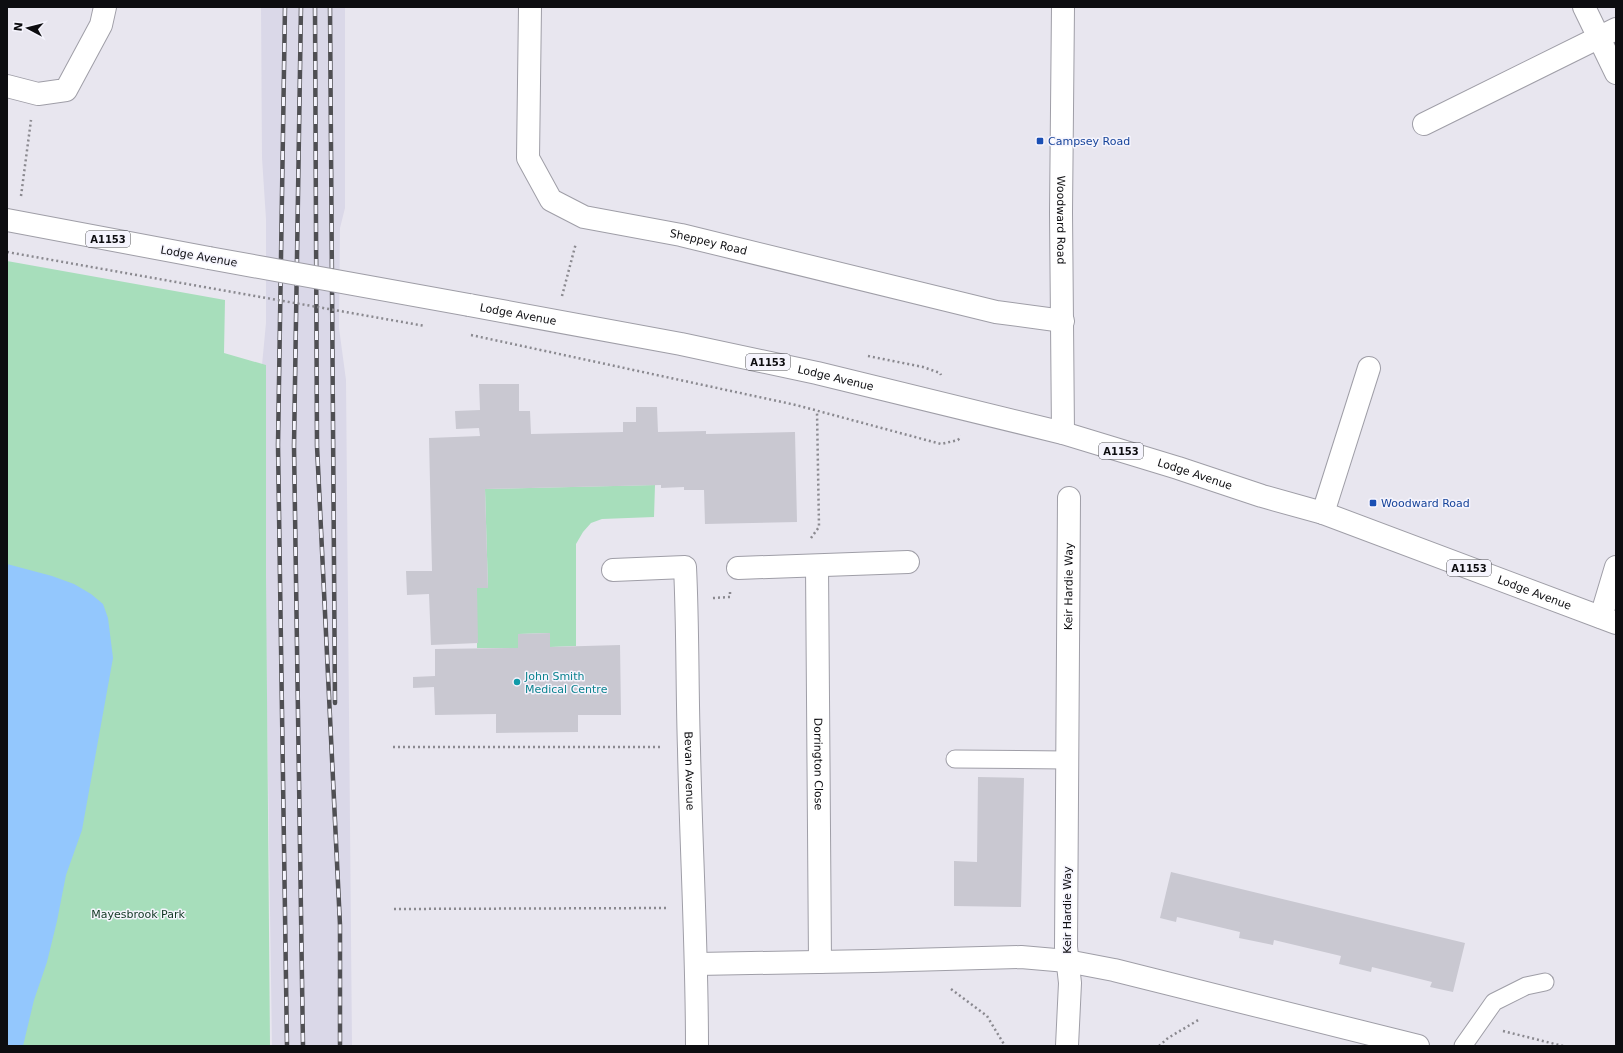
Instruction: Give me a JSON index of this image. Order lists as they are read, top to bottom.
{
  "streets": {
    "street": [
      "Woodward Road",
      "A1153",
      "Sheppey Road",
      "Lodge Avenue",
      "Keir Hardie Way",
      "Dorrington Close",
      "Bevan Avenue"
    ]
  },
  "crossings": [
    ["Woodward Road", "Sheppey Road"],
    ["Woodward Road", "Lodge Avenue"]
  ],
  "parks": ["Mayesbrook Park"],
  "places": {
    "transit": ["Campsey Road", "Woodward Road"],
    "other": ["John Smith Medical Centre"]
  },
  "north": "left"
}
